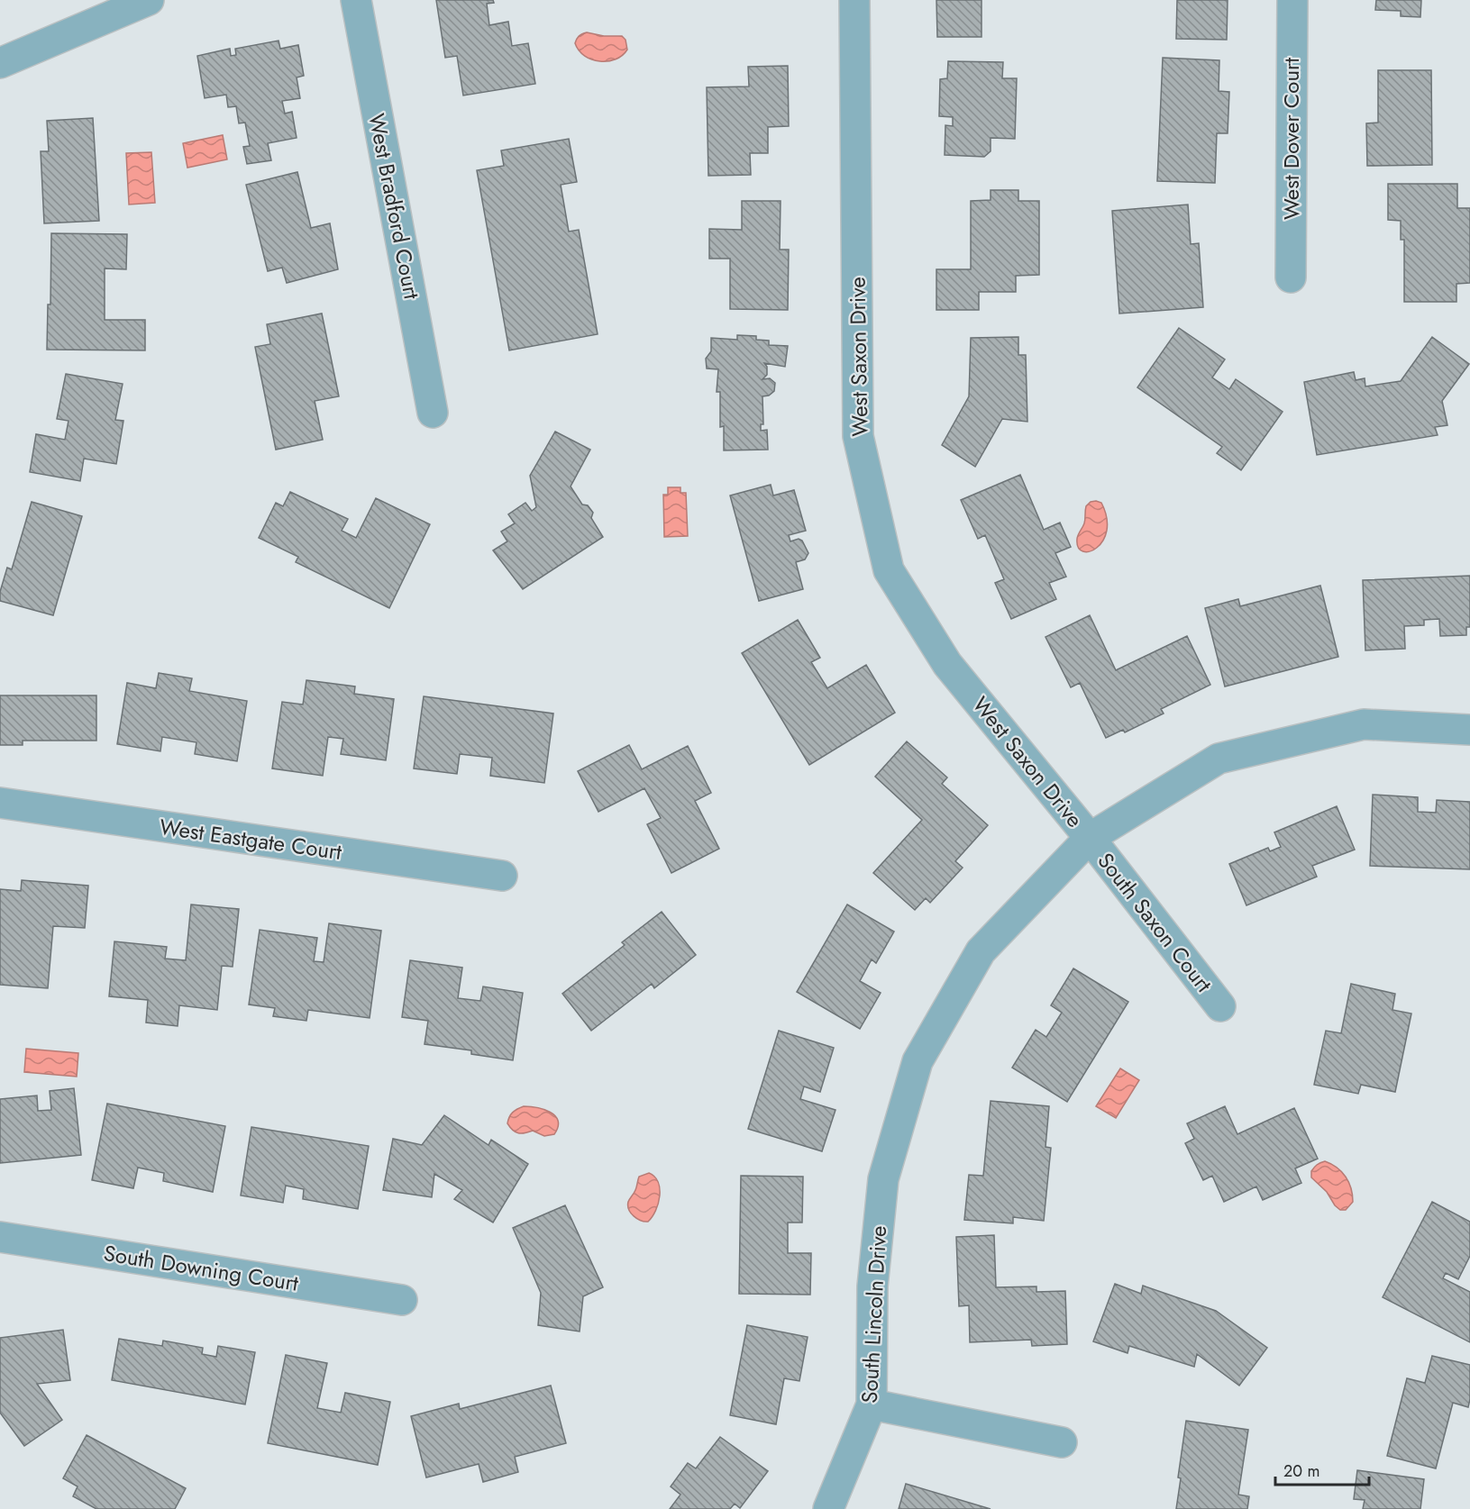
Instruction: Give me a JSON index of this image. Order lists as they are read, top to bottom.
{
  "streets": {
    "street": [
      "West Dover Court",
      "West Bradford Court",
      "West Saxon Drive",
      "West Eastgate Court",
      "South Saxon Court",
      "South Downing Court",
      "South Lincoln Drive"
    ]
  },
  "crossings": [
    ["West Saxon Drive", "South Saxon Court"],
    ["West Saxon Drive", "South Lincoln Drive"],
    ["South Saxon Court", "South Lincoln Drive"]
  ],
  "scale_bar": "20 m"
}
